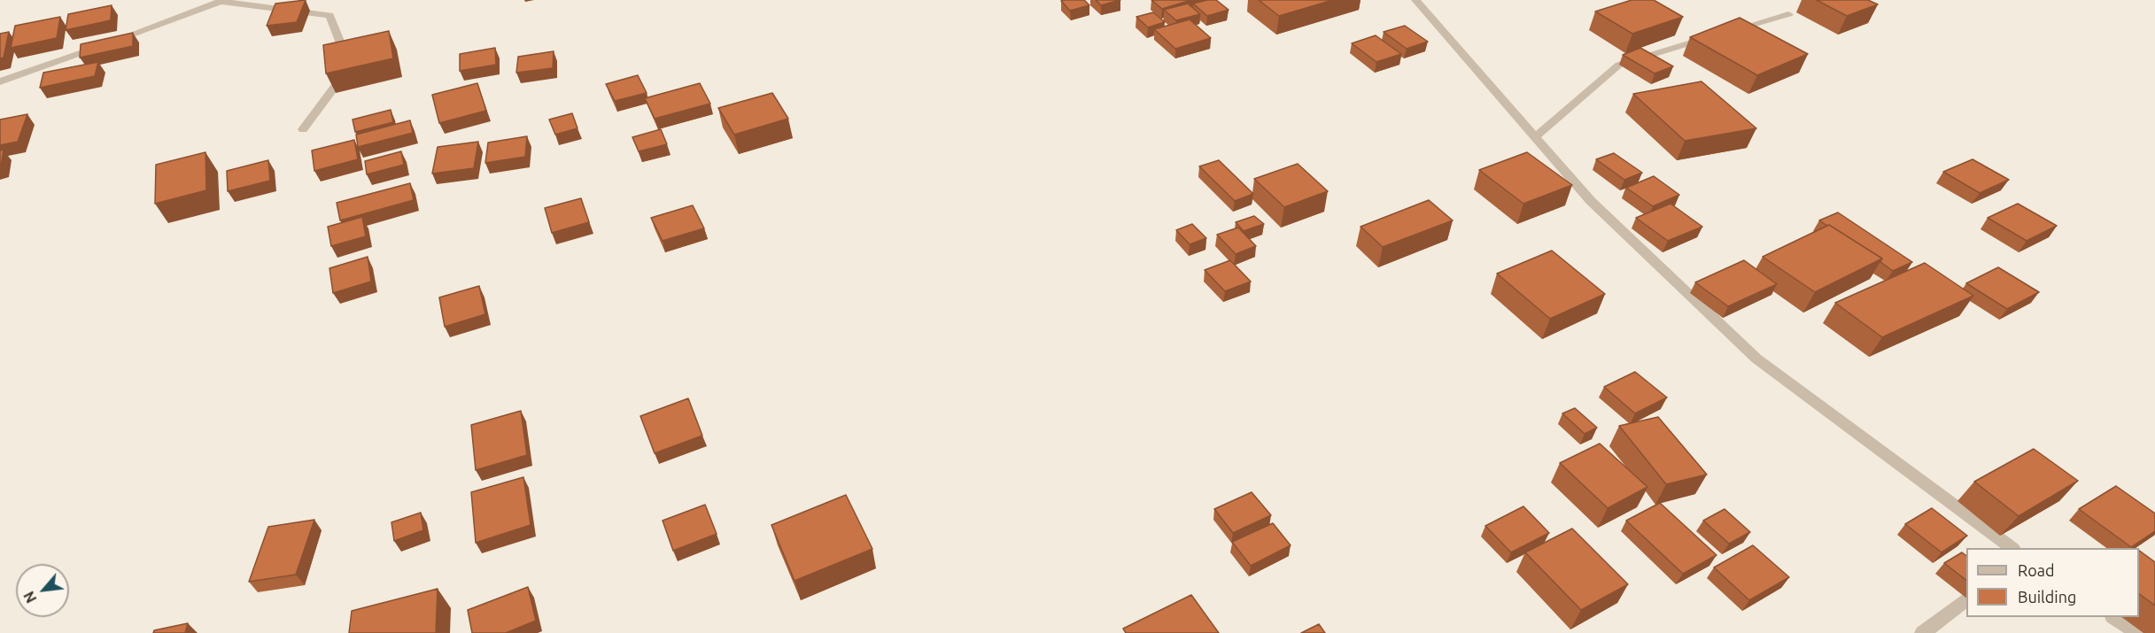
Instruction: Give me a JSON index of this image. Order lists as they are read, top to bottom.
{
  "legend": ["Road", "Building"],
  "north": "bottom left"
}
